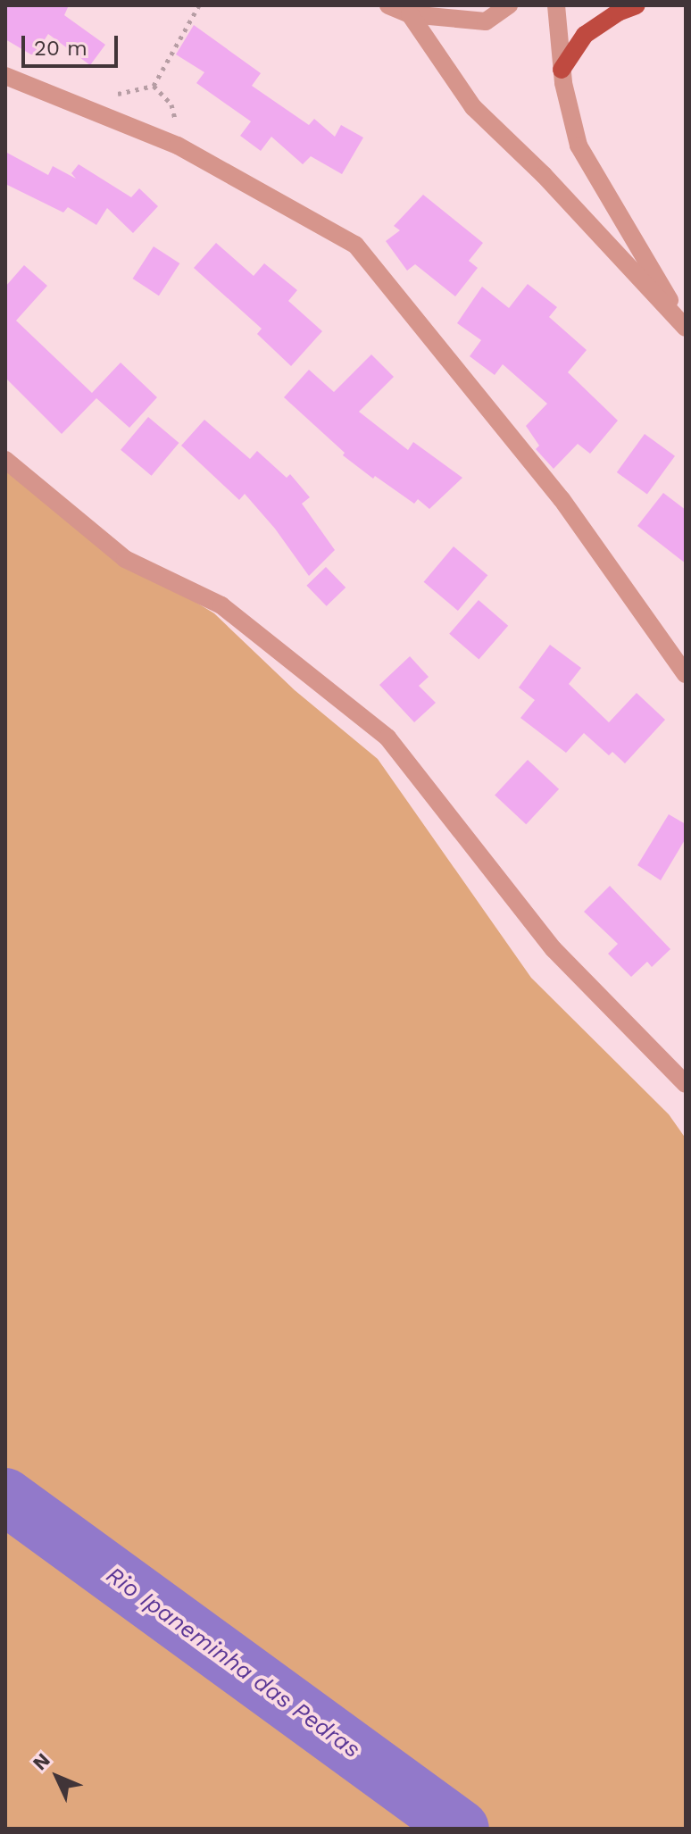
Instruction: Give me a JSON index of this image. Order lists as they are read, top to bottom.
{
  "water": ["Rio Ipaneminha das Pedras"],
  "scale_bar": "20 m",
  "north": "top left"
}
